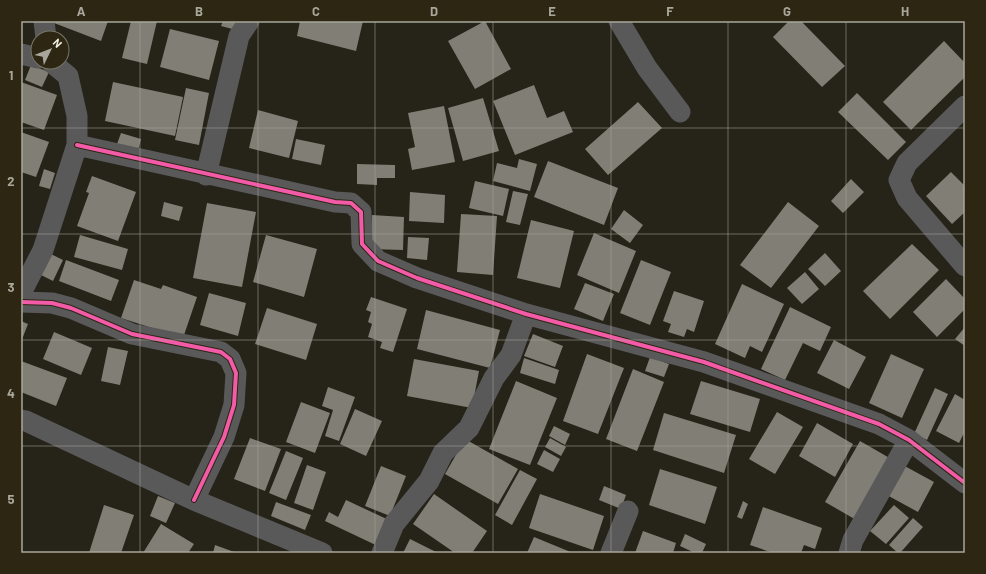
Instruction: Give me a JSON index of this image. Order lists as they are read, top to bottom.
{
  "north": "top right",
  "grid": {
    "columns": [
      "A",
      "B",
      "C",
      "D",
      "E",
      "F",
      "G",
      "H"
    ],
    "rows": [
      "1",
      "2",
      "3",
      "4",
      "5"
    ]
  }
}
